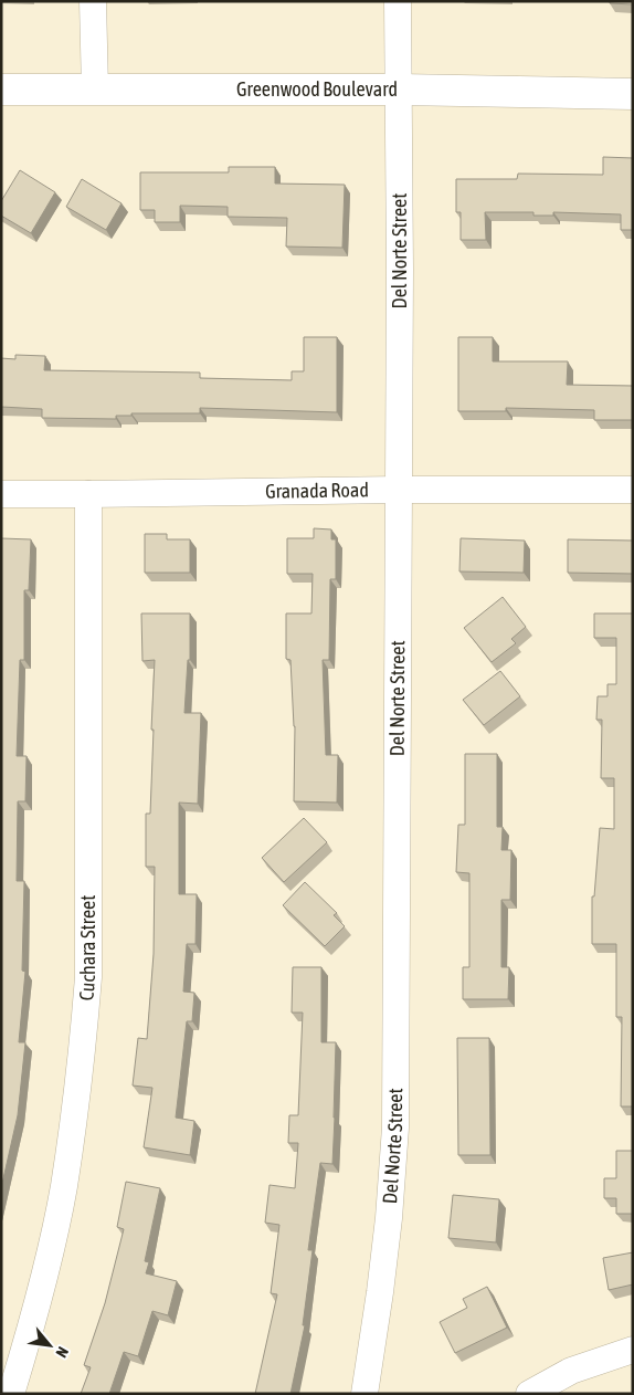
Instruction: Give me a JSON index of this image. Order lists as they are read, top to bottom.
{
  "streets": {
    "street": [
      "Greenwood Boulevard",
      "Del Norte Street",
      "Granada Road",
      "Cuchara Street"
    ]
  },
  "crossings": [
    ["Greenwood Boulevard", "Del Norte Street"],
    ["Del Norte Street", "Granada Road"],
    ["Granada Road", "Cuchara Street"]
  ],
  "north": "bottom right"
}
